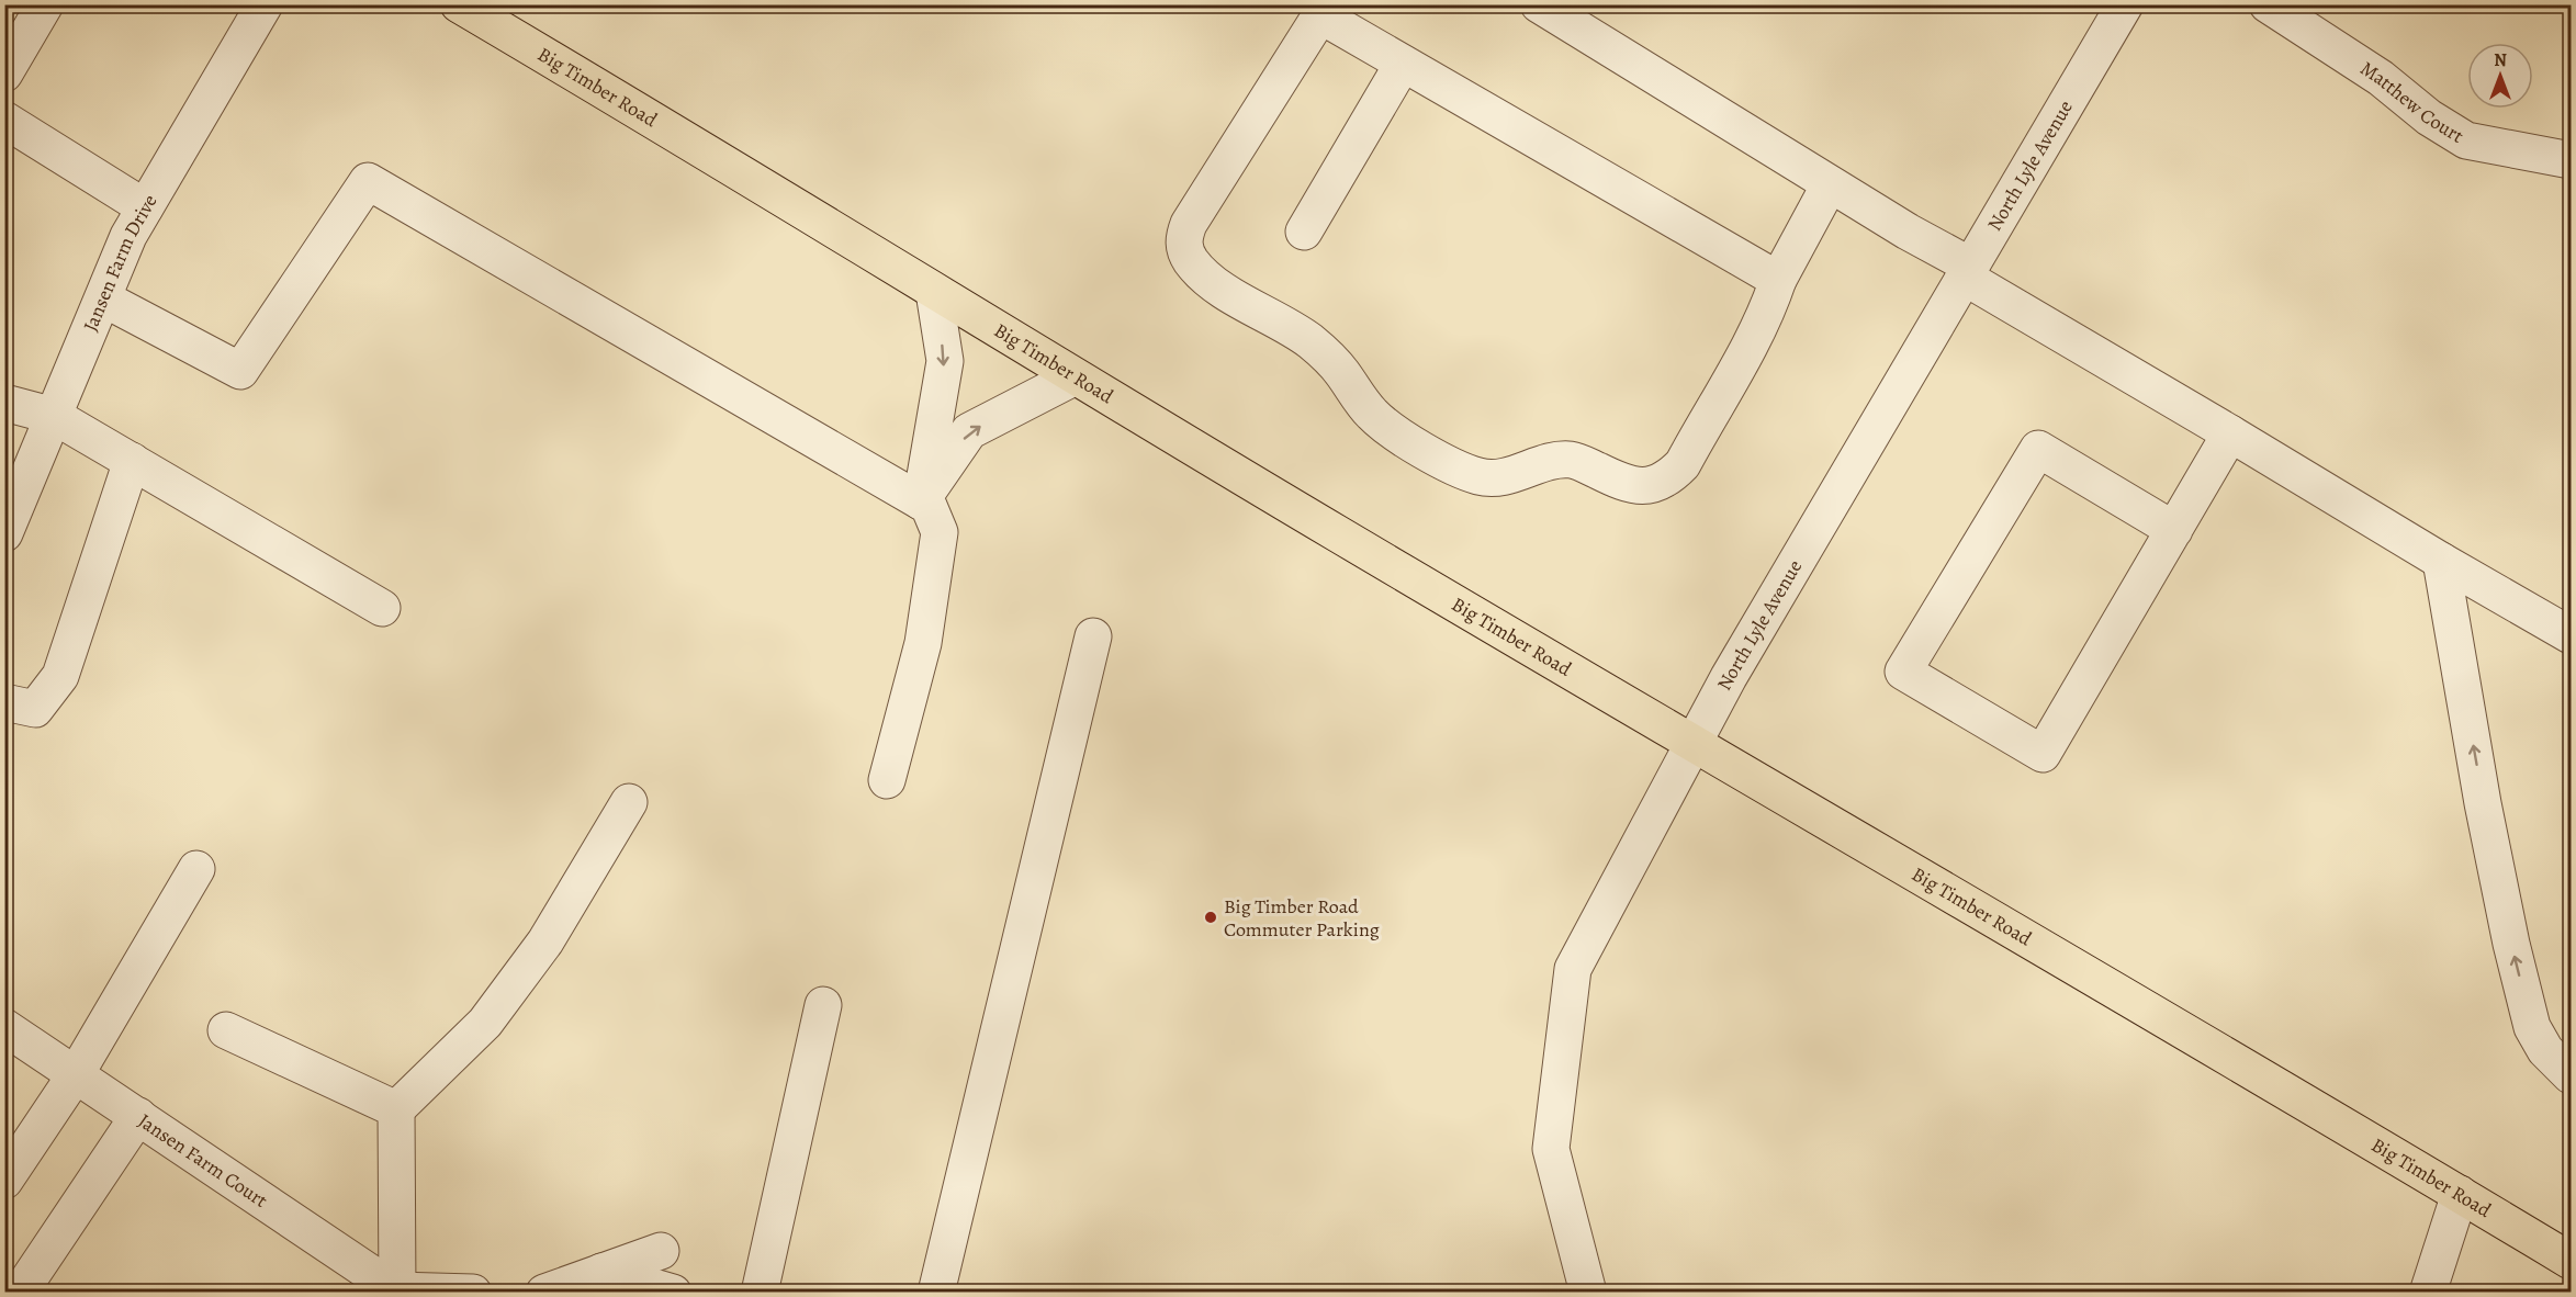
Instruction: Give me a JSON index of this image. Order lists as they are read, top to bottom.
{
  "streets": {
    "main road": ["Big Timber Road"],
    "street": [
      "Matthew Court",
      "North Lyle Avenue",
      "Jansen Farm Drive",
      "Jansen Farm Court"
    ]
  },
  "crossings": [
    ["Big Timber Road", "North Lyle Avenue"]
  ],
  "places": ["Big Timber Road Commuter Parking"],
  "north": "top"
}
